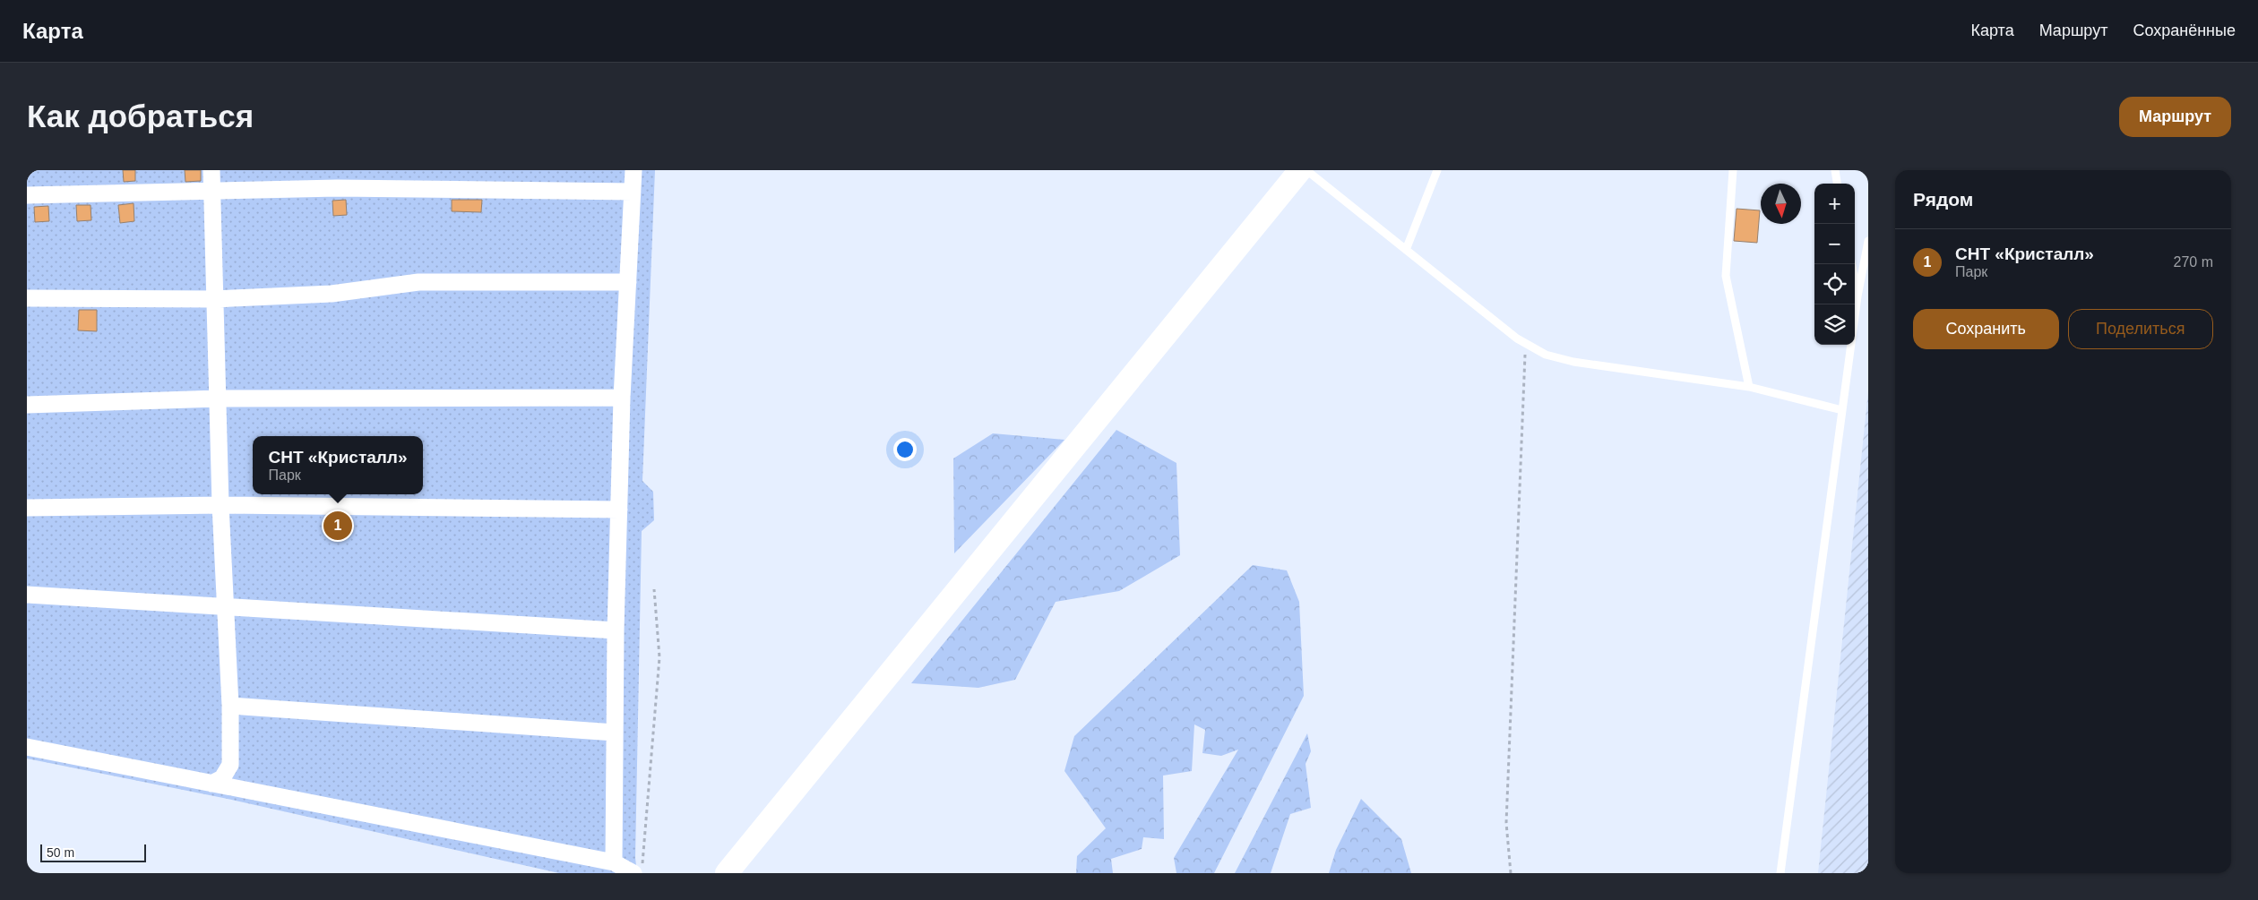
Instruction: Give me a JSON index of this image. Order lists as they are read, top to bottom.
{
  "scale_bar": "50 m",
  "north": "bottom",
  "page": {
    "header": "Карта",
    "nav": ["Карта", "Маршрут", "Сохранённые"],
    "buttons": [
      "Маршрут",
      ["Сохранить", "Поделиться"]
    ],
    "title": "Как добраться",
    "heading": "Рядом",
    "map_buttons": ["+", "−"],
    "list": [
      {
        "mark": "1",
        "name": "СНТ «Кристалл»",
        "note": "Парк",
        "value": "270 m"
      }
    ],
    "popup": ["СНТ «Кристалл»", "Парк"],
    "pins": "1",
    "scale": "50 m"
  }
}
